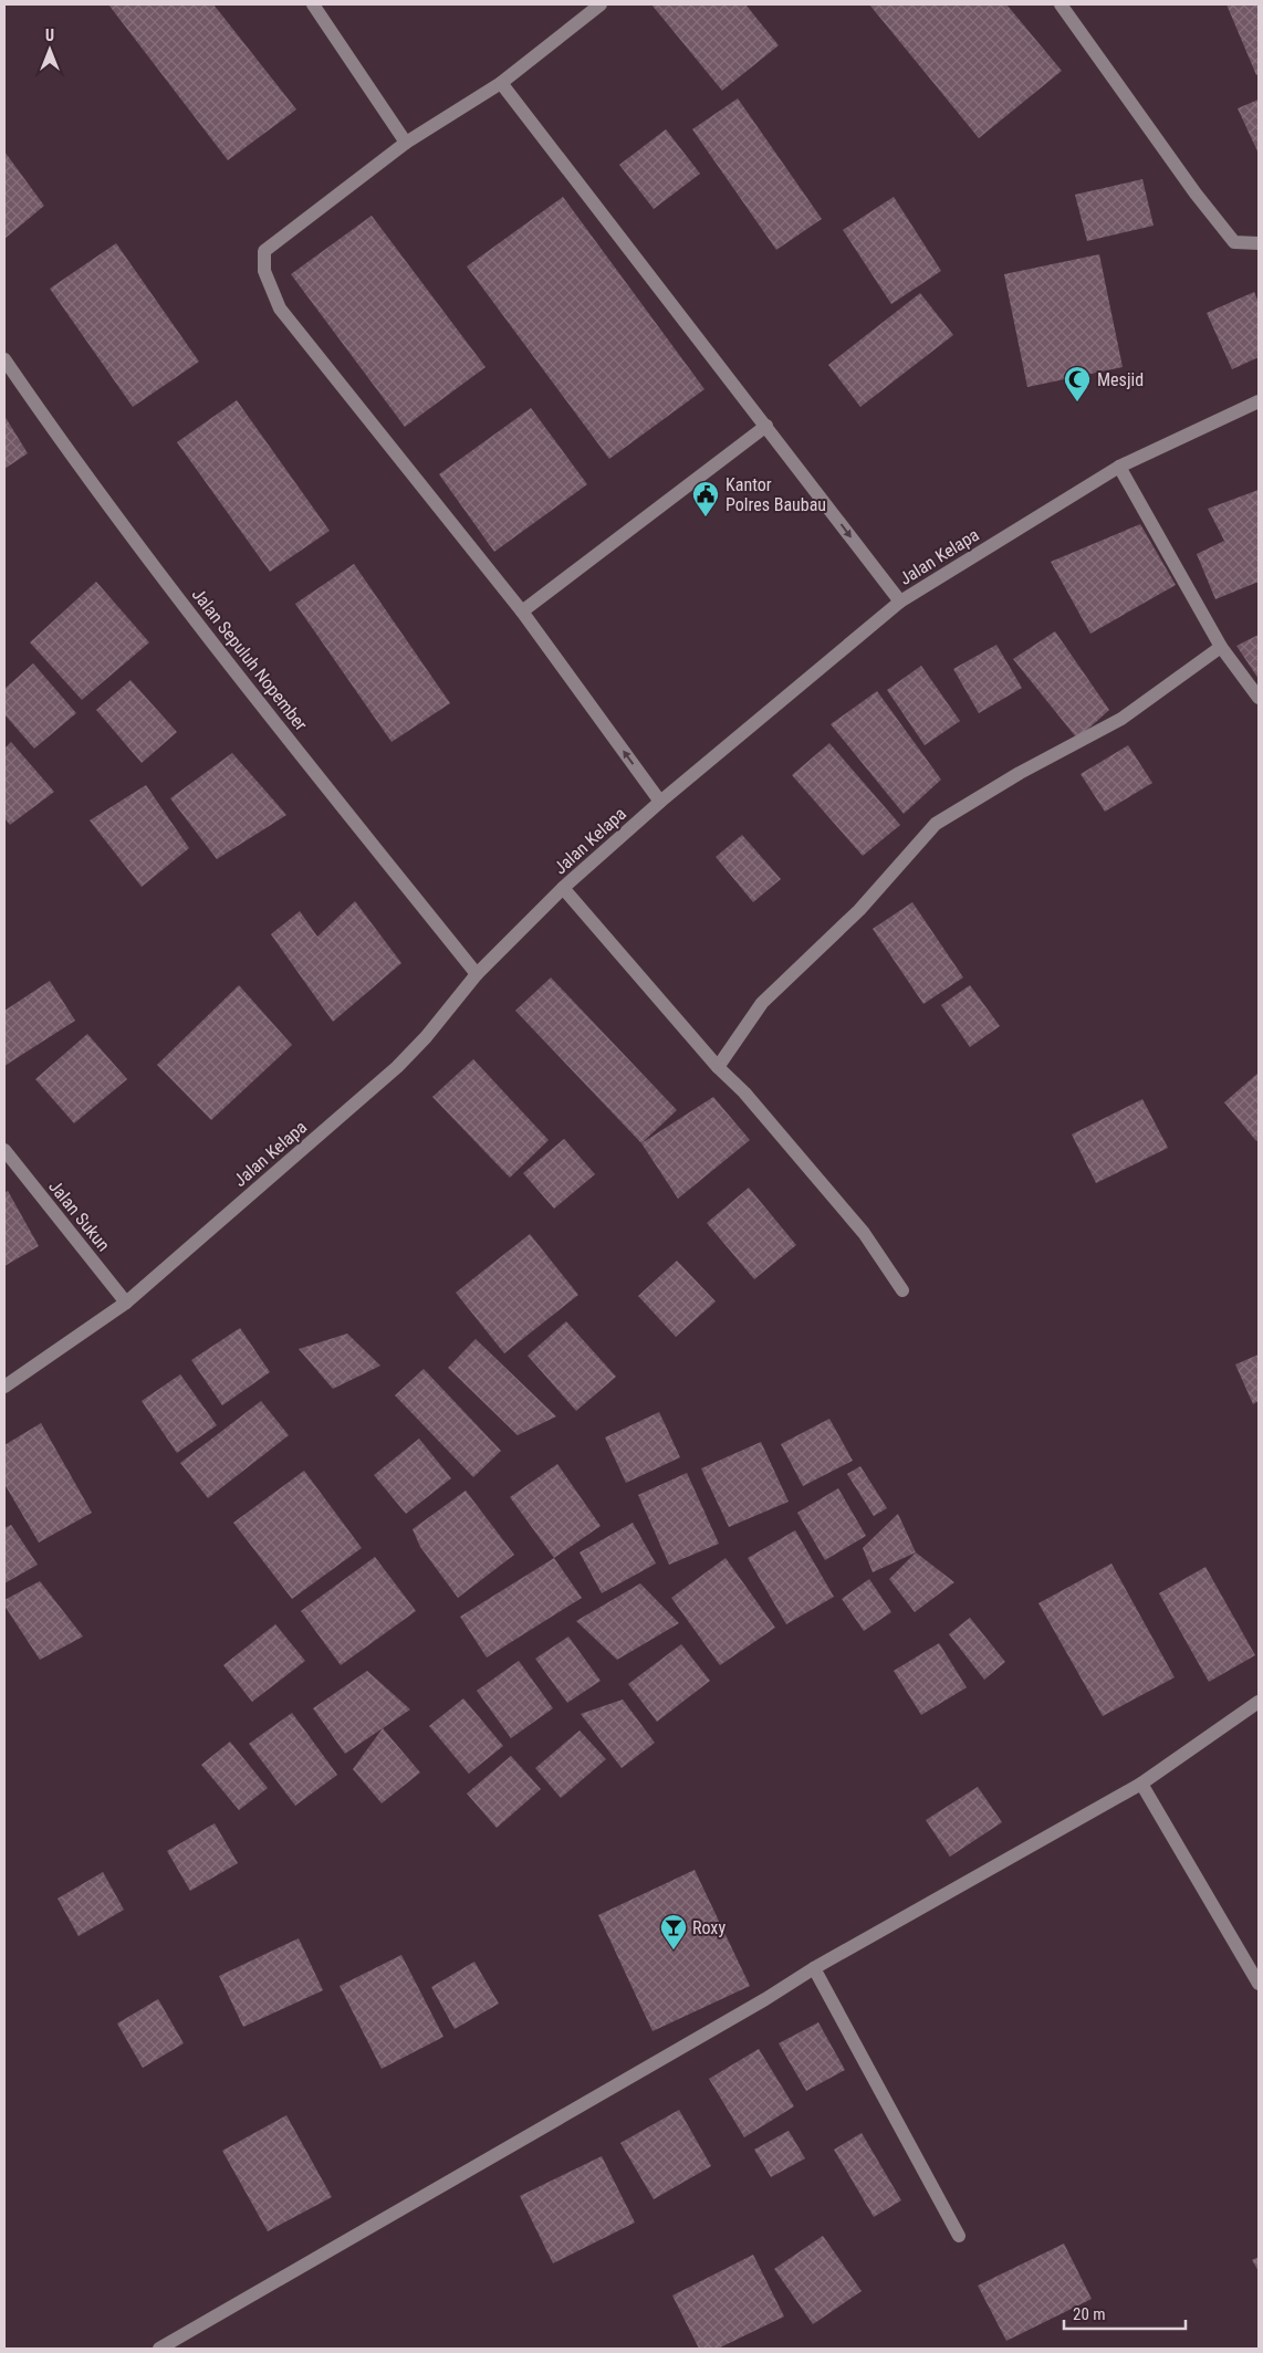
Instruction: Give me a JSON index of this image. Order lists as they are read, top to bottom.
{
  "streets": {
    "street": ["Jalan Kelapa", "Jalan Sepuluh Nopember", "Jalan Sukun"]
  },
  "crossings": [
    ["Jalan Kelapa", "Jalan Sepuluh Nopember"],
    ["Jalan Kelapa", "Jalan Sukun"]
  ],
  "places": {
    "mosque": ["Mesjid"],
    "public building": ["Kantor Polres Baubau"],
    "bar": ["Roxy"]
  },
  "scale_bar": "20 m",
  "north": "top"
}
